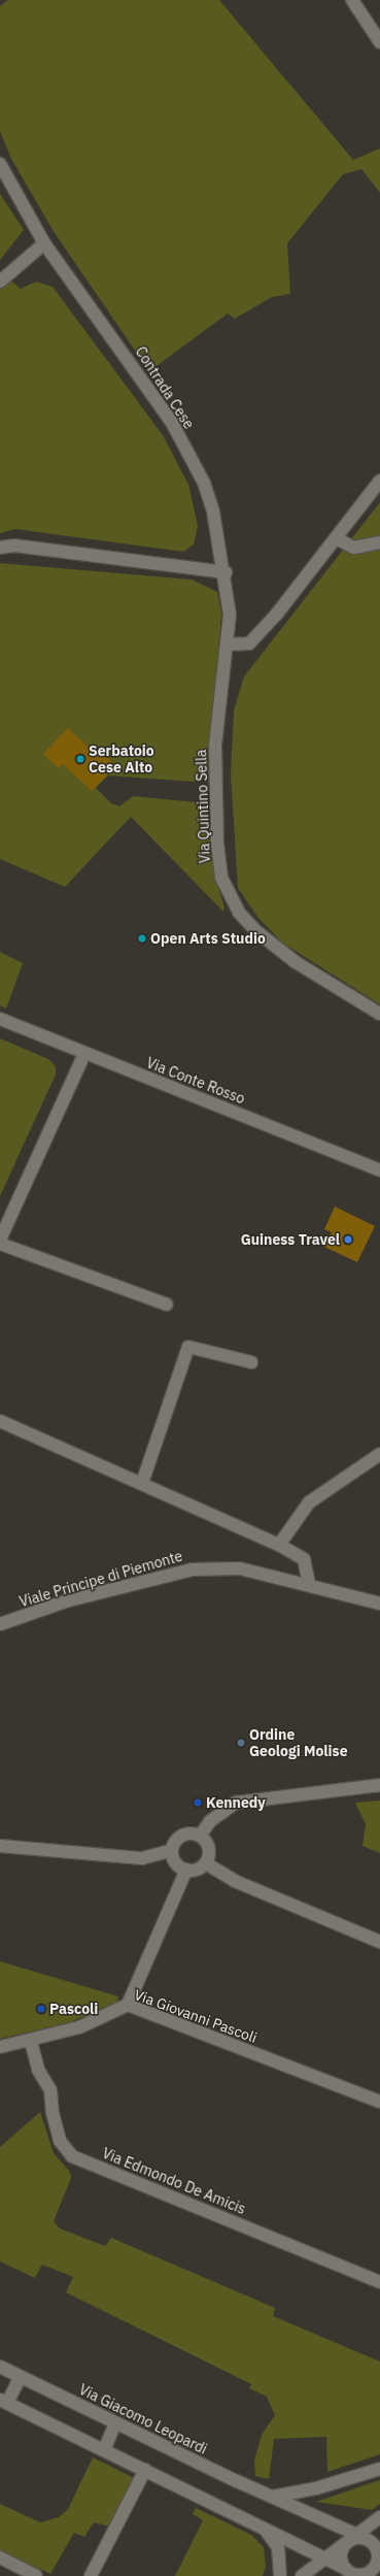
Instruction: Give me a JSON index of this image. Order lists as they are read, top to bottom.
{
  "streets": {
    "street": [
      "Contrada Cese",
      "Via Quintino Sella",
      "Via Conte Rosso",
      "Viale Principe di Piemonte",
      "Via Giovanni Pascoli",
      "Via Edmondo De Amicis",
      "Via Giacomo Leopardi"
    ]
  },
  "crossings": [
    ["Contrada Cese", "Via Quintino Sella"],
    ["Via Giovanni Pascoli", "Via Edmondo De Amicis"]
  ],
  "places": [
    "Serbatoio Cese Alto",
    "Open Arts Studio",
    "Guiness Travel",
    "Ordine Geologi Molise",
    "Kennedy",
    "Pascoli"
  ]
}
